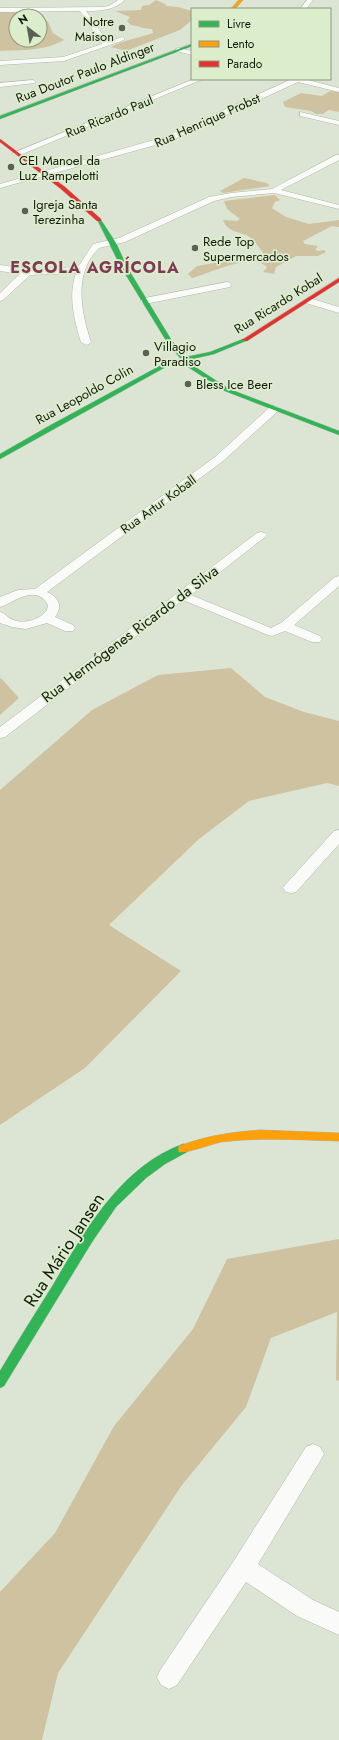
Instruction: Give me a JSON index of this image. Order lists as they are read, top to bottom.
{
  "streets": {
    "street": [
      "Rua Doutor Paulo Aldinger",
      "Rua Ricardo Paul",
      "Rua Henrique Probst",
      "Rua Ricardo Kobal",
      "Rua Leopoldo Colin",
      "Rua Artur Koball",
      "Rua Hermógenes Ricardo da Silva",
      "Rua Mário Jansen"
    ]
  },
  "crossings": [
    ["Rua Ricardo Kobal", "Rua Leopoldo Colin"]
  ],
  "districts": ["ESCOLA AGRÍCOLA"],
  "places": [
    "Notre Maison",
    "CEI Manoel da Luz Rampelotti",
    "Igreja Santa Terezinha",
    "Rede Top Supermercados",
    "Villagio Paradiso",
    "Bless Ice Beer"
  ],
  "legend": ["Livre", "Lento", "Parado"],
  "north": "top left"
}
